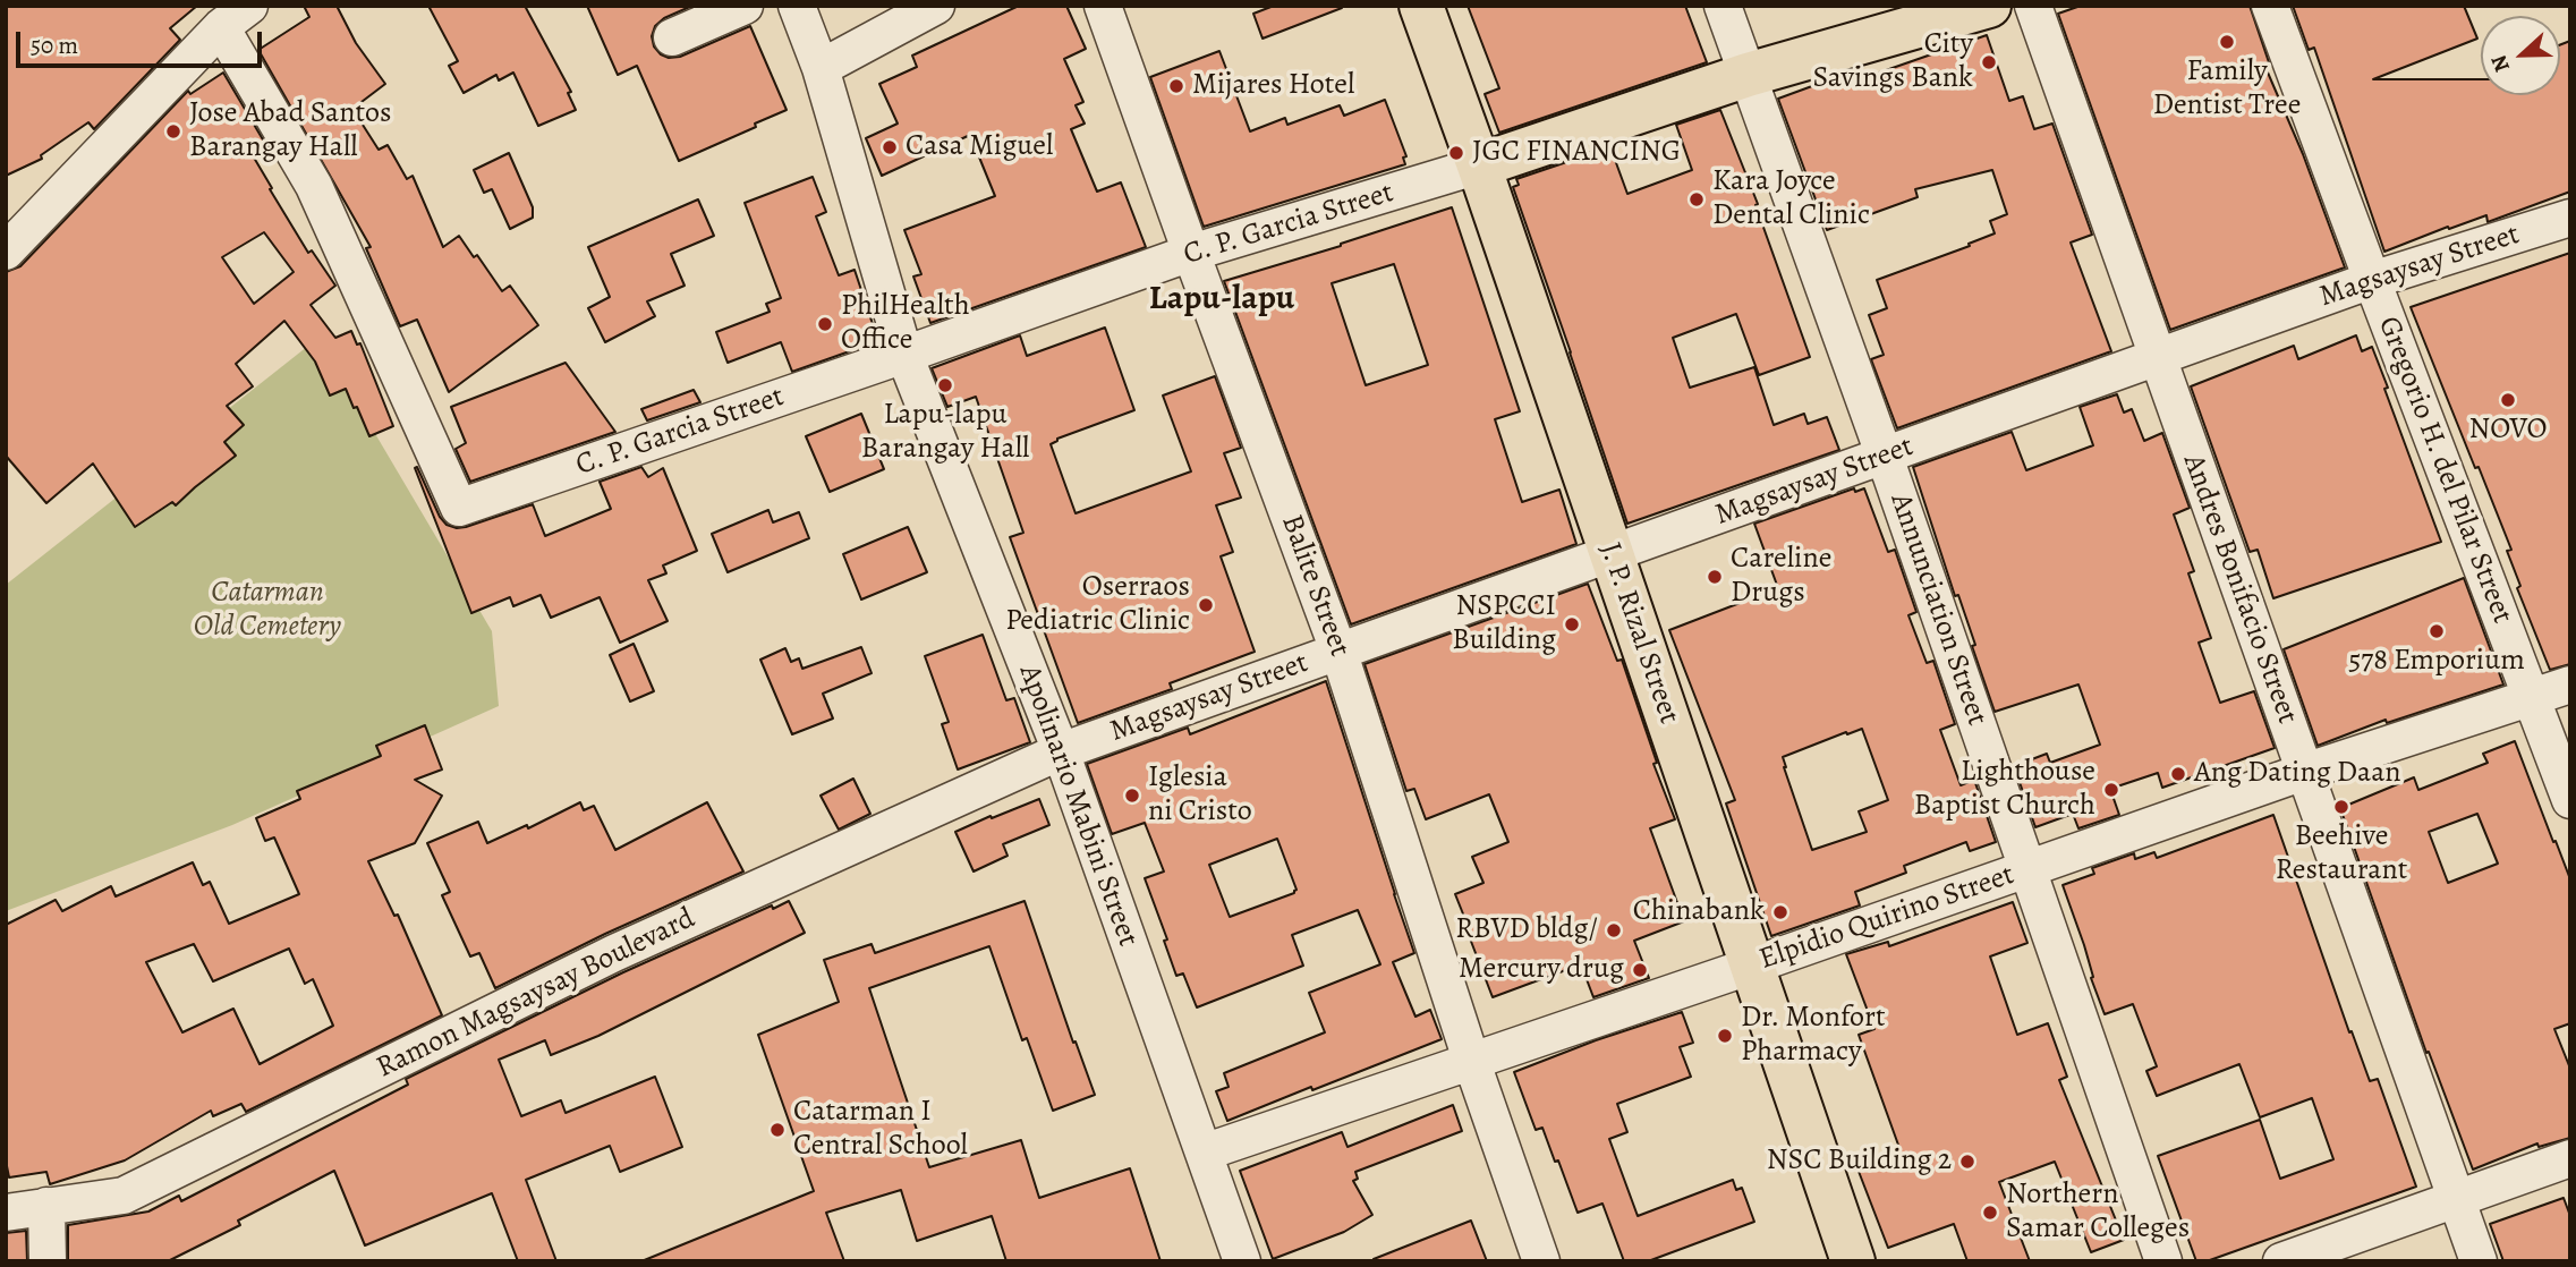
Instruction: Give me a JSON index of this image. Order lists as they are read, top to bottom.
{
  "streets": {
    "main road": ["C. P. Garcia Street", "J. P. Rizal Street"],
    "street": [
      "Magsaysay Street",
      "Gregorio H. del Pilar Street",
      "Balite Street",
      "Andres Bonifacio Street",
      "Annunciation Street",
      "Apolinario Mabini Street",
      "Elpidio Quirino Street",
      "Ramon Magsaysay Boulevard"
    ]
  },
  "crossings": [
    ["C. P. Garcia Street", "Balite Street"],
    ["C. P. Garcia Street", "Annunciation Street"],
    ["C. P. Garcia Street", "J. P. Rizal Street"],
    ["C. P. Garcia Street", "Apolinario Mabini Street"],
    ["Magsaysay Street", "Gregorio H. del Pilar Street"],
    ["Magsaysay Street", "Balite Street"],
    ["Magsaysay Street", "Andres Bonifacio Street"],
    ["Magsaysay Street", "Annunciation Street"],
    ["Magsaysay Street", "J. P. Rizal Street"],
    ["Magsaysay Street", "Apolinario Mabini Street"],
    ["Magsaysay Street", "Ramon Magsaysay Boulevard"],
    ["Gregorio H. del Pilar Street", "Elpidio Quirino Street"],
    ["Balite Street", "Elpidio Quirino Street"],
    ["Andres Bonifacio Street", "Elpidio Quirino Street"],
    ["Annunciation Street", "Elpidio Quirino Street"],
    ["J. P. Rizal Street", "Elpidio Quirino Street"],
    ["Apolinario Mabini Street", "Elpidio Quirino Street"],
    ["Apolinario Mabini Street", "Ramon Magsaysay Boulevard"]
  ],
  "districts": ["Lapu-lapu"],
  "parks": ["Catarman Old Cemetery"],
  "places": [
    "Family Dentist Tree",
    "City Savings Bank",
    "Mijares Hotel",
    "Jose Abad Santos Barangay Hall",
    "Casa Miguel",
    "JGC FINANCING",
    "Kara Joyce Dental Clinic",
    "PhilHealth Office",
    "Lapu-lapu Barangay Hall",
    "NOVO",
    "Careline Drugs",
    "Oserraos Pediatric Clinic",
    "NSPCCI Building",
    "578 Emporium",
    "Ang Dating Daan",
    "Lighthouse Baptist Church",
    "Iglesia ni Cristo",
    "Beehive Restaurant",
    "Chinabank",
    "RBVD bldg/",
    "Mercury drug",
    "Dr. Monfort Pharmacy",
    "Catarman I Central School",
    "NSC Building 2",
    "Northern Samar Colleges"
  ],
  "scale_bar": "50 m",
  "north": "left"
}
